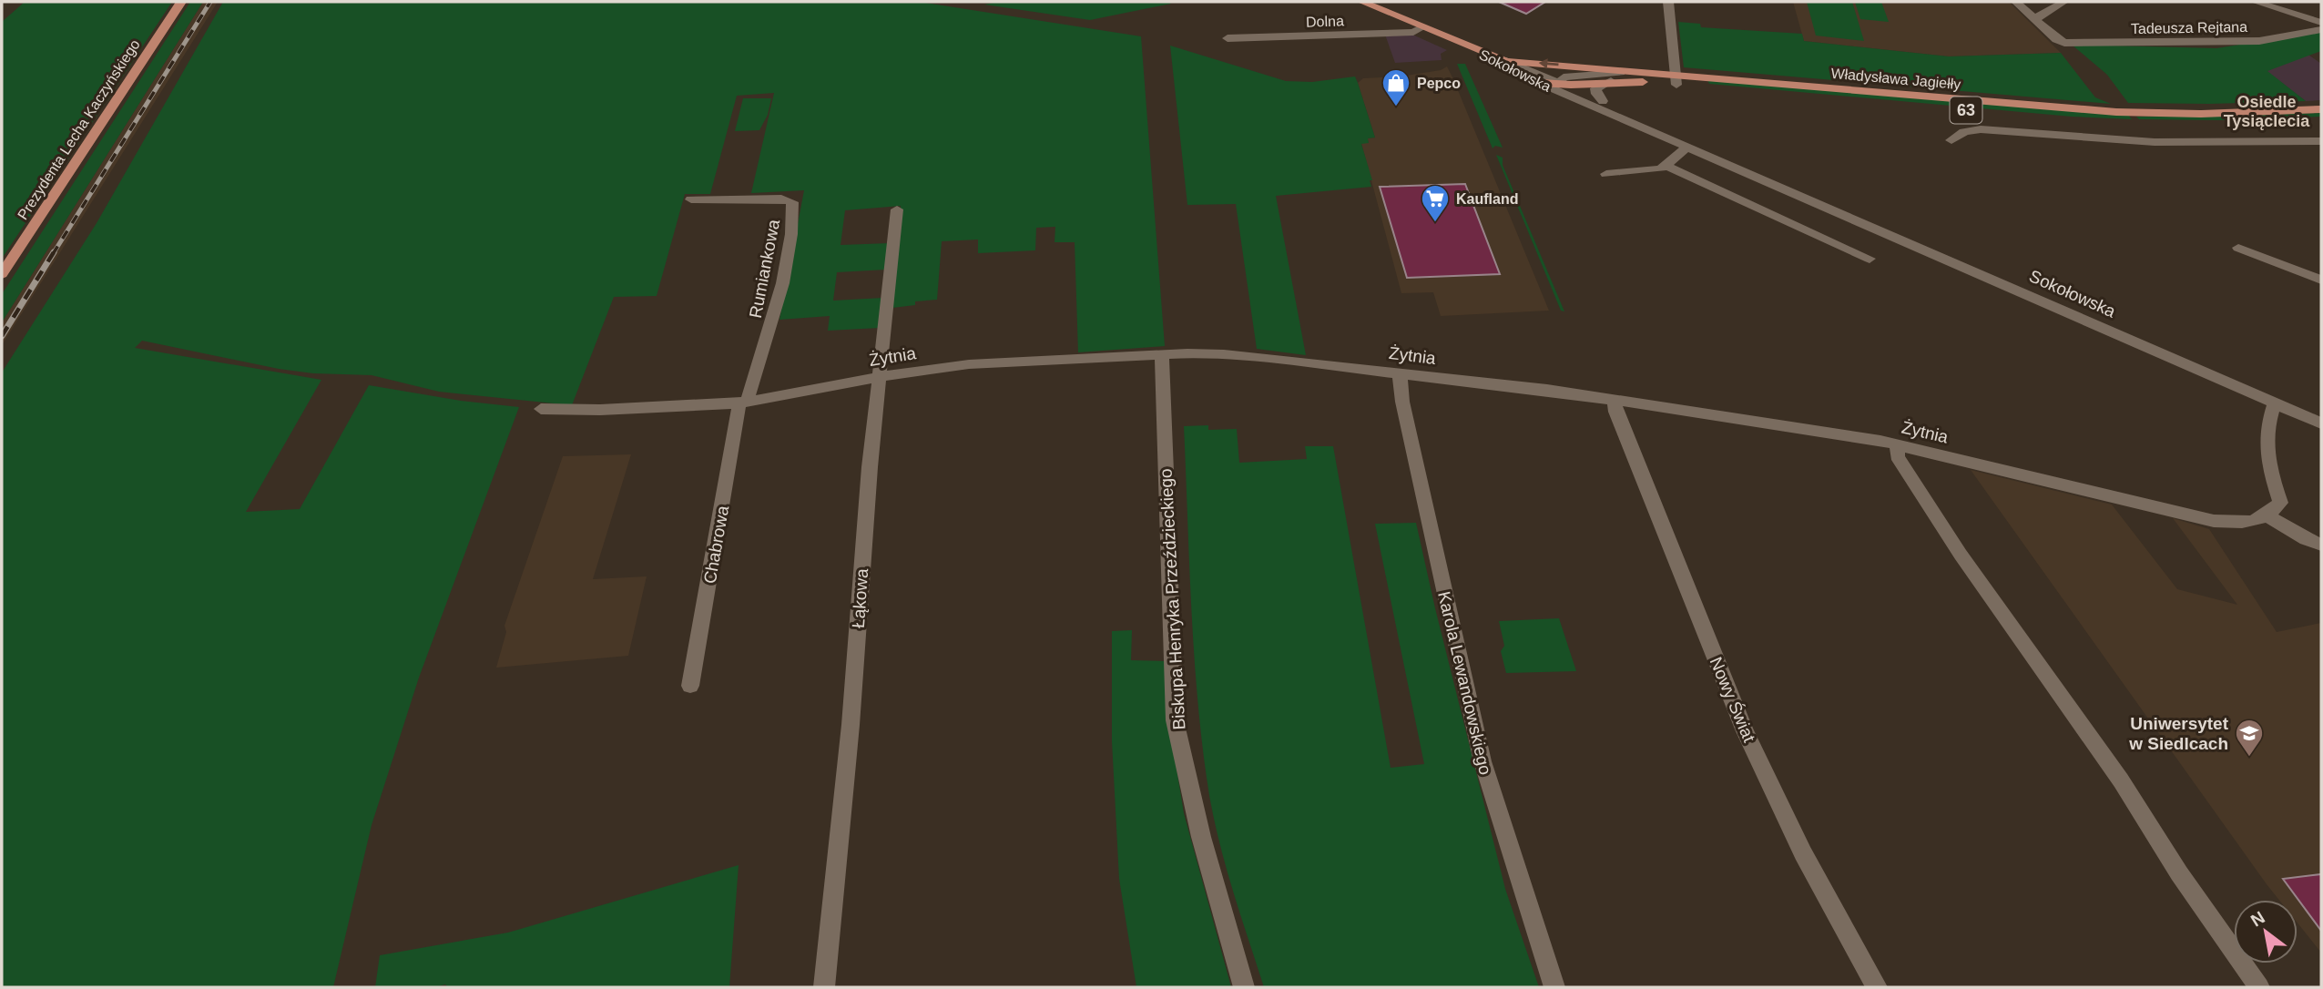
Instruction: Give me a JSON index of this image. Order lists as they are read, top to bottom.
{
  "streets": {
    "main road": [
      "Sokołowska",
      "Władysława Jagiełły",
      "63",
      "Prezydenta Lecha Kaczyńskiego"
    ],
    "street": [
      "Dolna",
      "Tadeusza Rejtana",
      "Rumiankowa",
      "Żytnia",
      "Chabrowa",
      "Łąkowa",
      "Biskupa Henryka Przeździeckiego",
      "Karola Lewandowskiego",
      "Nowy Świat"
    ]
  },
  "crossings": [
    ["Dolna", "Sokołowska"],
    ["Sokołowska", "Władysława Jagiełły"],
    ["Rumiankowa", "Żytnia"],
    ["Rumiankowa", "Chabrowa"],
    ["Żytnia", "Chabrowa"],
    ["Żytnia", "Łąkowa"],
    ["Żytnia", "Biskupa Henryka Przeździeckiego"],
    ["Żytnia", "Karola Lewandowskiego"],
    ["Żytnia", "Nowy Świat"]
  ],
  "districts": ["Osiedle Tysiąclecia"],
  "places": {
    "shop": ["Pepco"],
    "supermarket": ["Kaufland"],
    "school or university": ["Uniwersytet w Siedlcach"]
  },
  "north": "top left"
}
